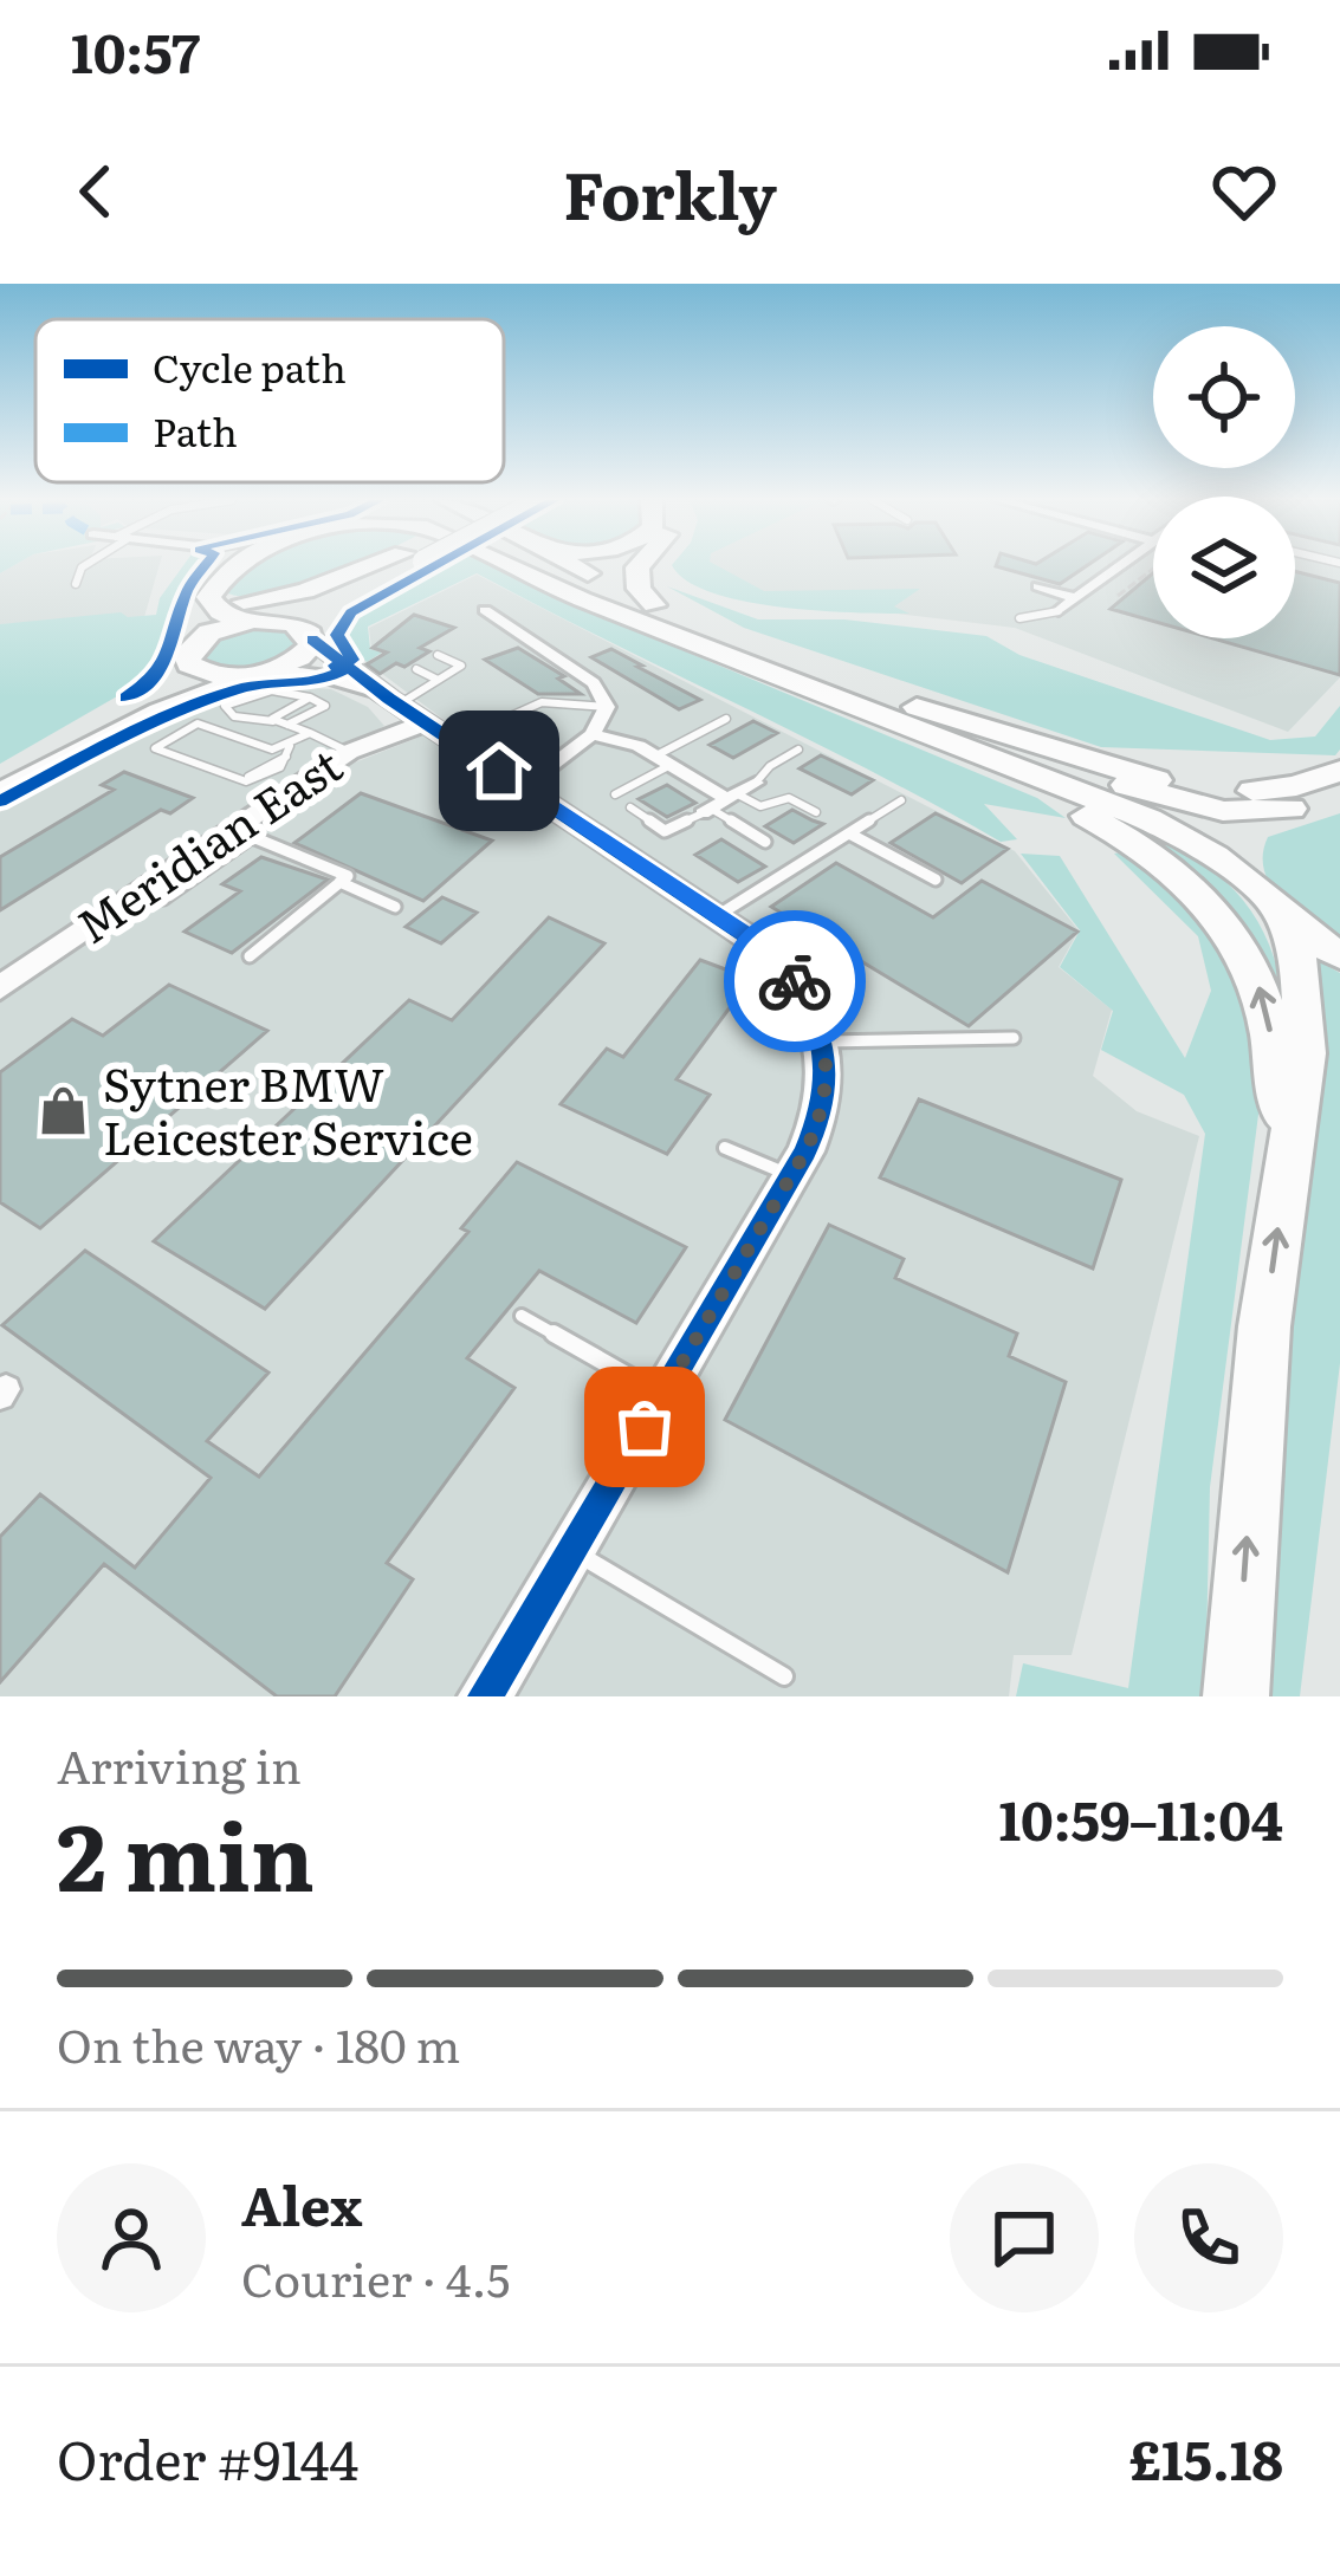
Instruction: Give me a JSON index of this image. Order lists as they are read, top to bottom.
{
  "streets": {
    "street": ["Meridian East"]
  },
  "places": {
    "shop": ["Sytner BMW Leicester Service"]
  },
  "legend": ["Cycle path", "Path"],
  "page": {
    "status": "10:57",
    "header": "Forkly",
    "heading": ["2 min", "Arriving in", "10:59–11:04"],
    "panel": [
      "Alex",
      "Courier · 4.5",
      "Order #9144",
      "£15.18"
    ],
    "bar": "On the way · 180 m"
  }
}
